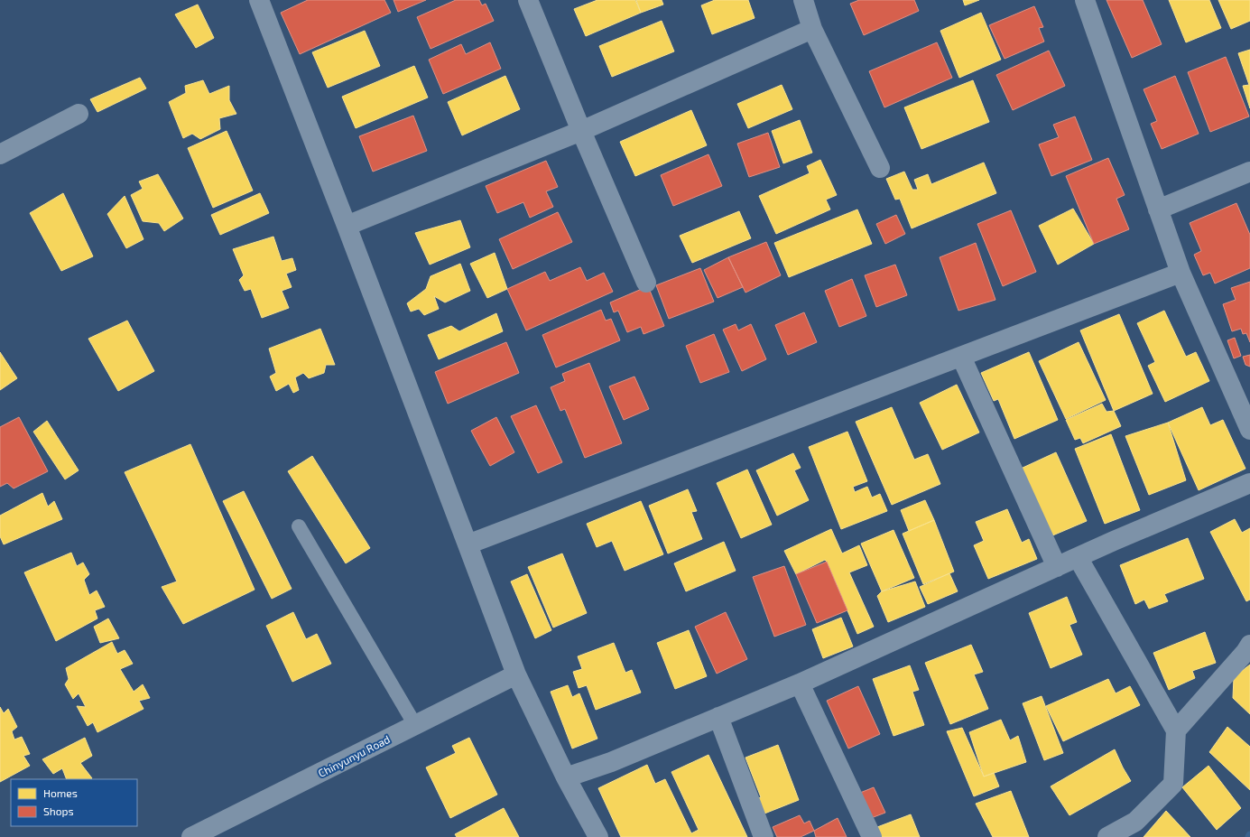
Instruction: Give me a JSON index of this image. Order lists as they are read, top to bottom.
{
  "streets": {
    "street": ["Chinyunyu Road"]
  },
  "legend": ["Homes", "Shops"]
}
